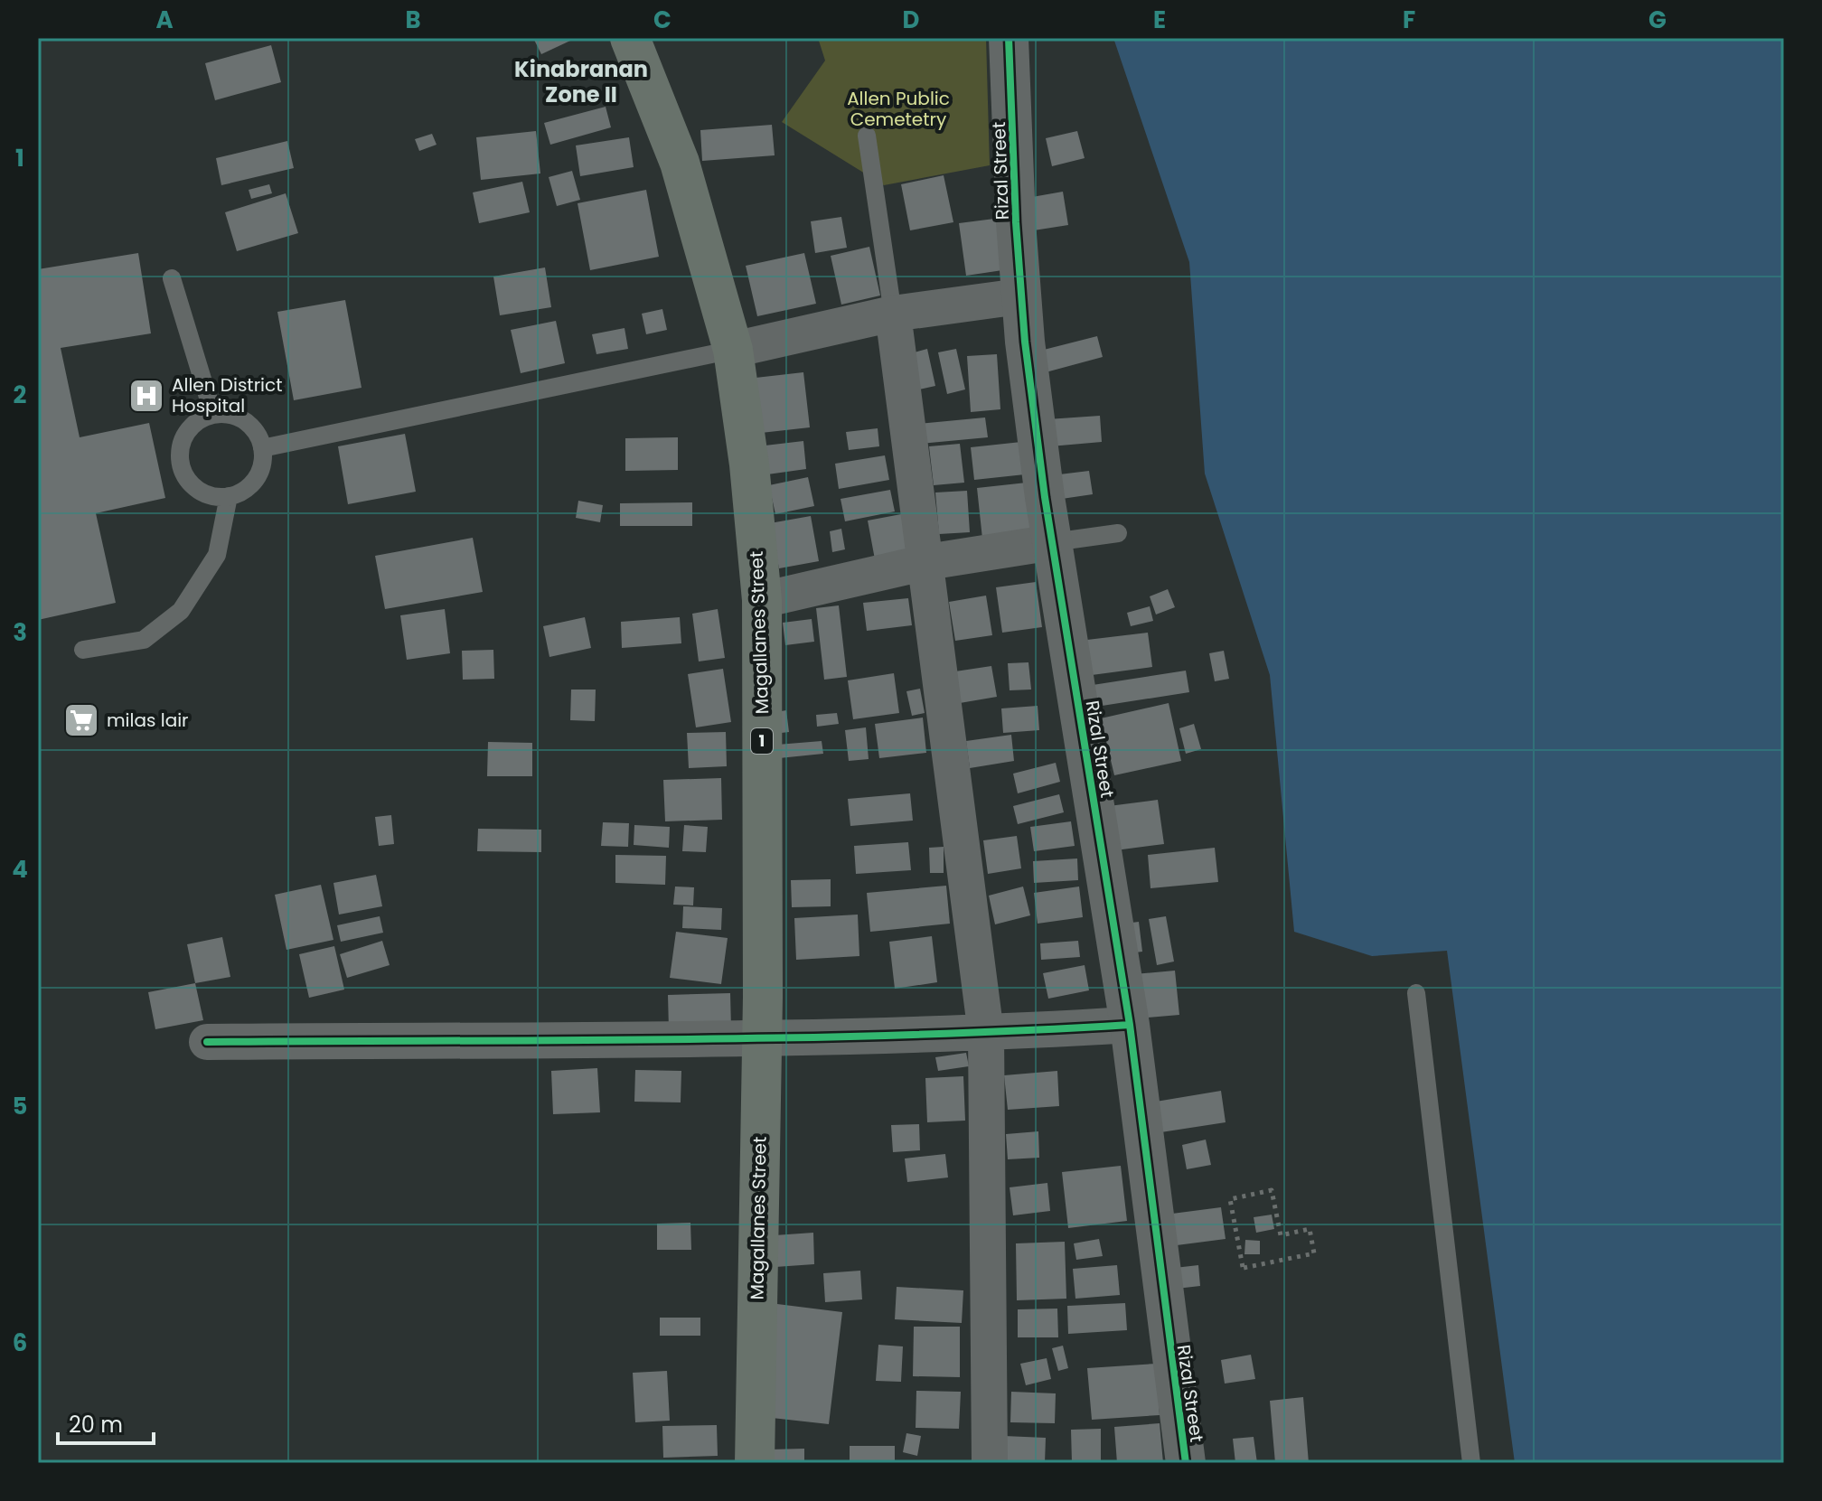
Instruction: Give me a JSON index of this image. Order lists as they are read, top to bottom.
{
  "streets": {
    "highway": ["Magallanes Street", "1"],
    "street": ["Rizal Street"]
  },
  "districts": ["Kinabranan Zone II"],
  "parks": ["Allen Public Cemetetry"],
  "places": {
    "hospital": ["Allen District Hospital"],
    "supermarket": ["milas lair"]
  },
  "scale_bar": "20 m",
  "grid": {
    "columns": [
      "A",
      "B",
      "C",
      "D",
      "E",
      "F",
      "G"
    ],
    "rows": [
      "1",
      "2",
      "3",
      "4",
      "5",
      "6"
    ]
  }
}
